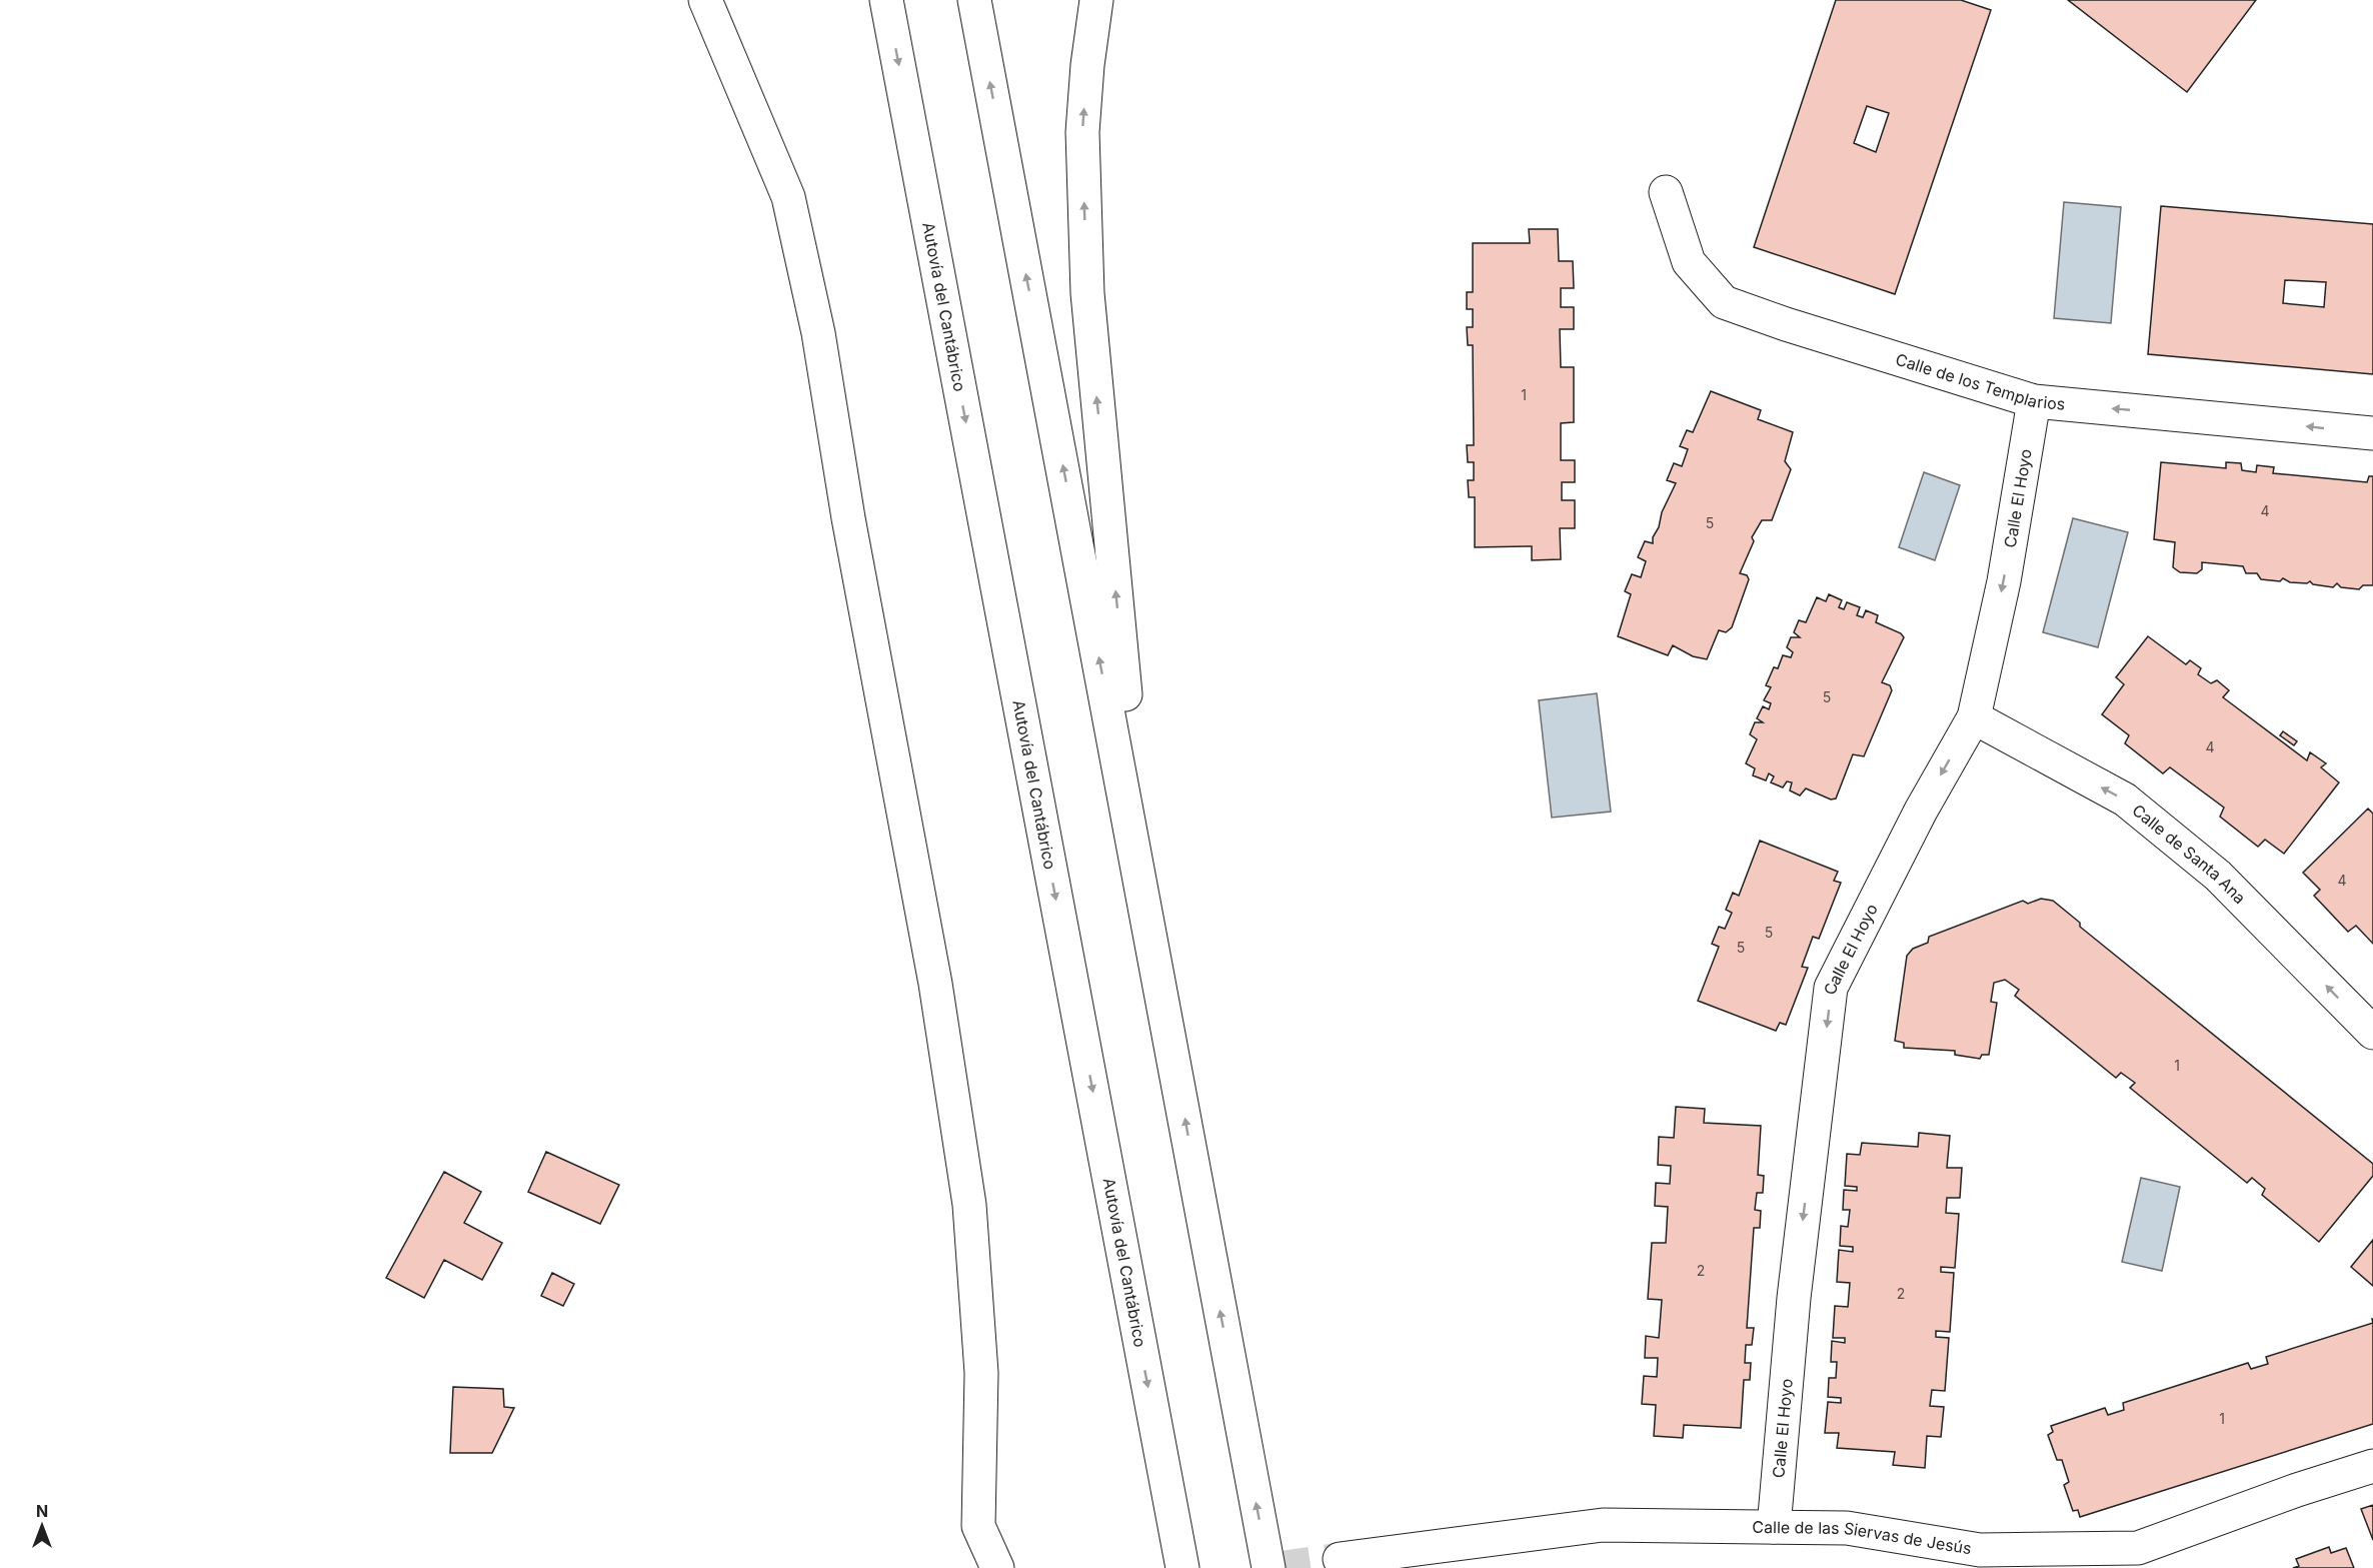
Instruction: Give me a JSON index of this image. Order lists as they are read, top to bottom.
{
  "streets": {
    "main road": [
      "Autovía del Cantábrico",
      "Calle de los Templarios",
      "Calle El Hoyo",
      "Calle de Santa Ana",
      "Calle de las Siervas de Jesús"
    ]
  },
  "crossings": [
    ["Calle de los Templarios", "Calle El Hoyo"],
    ["Calle El Hoyo", "Calle de Santa Ana"],
    ["Calle El Hoyo", "Calle de las Siervas de Jesús"]
  ],
  "one_way": ["Calle de los Templarios", "Calle El Hoyo", "Calle de Santa Ana"],
  "house_numbers": [
    "1",
    "4",
    "5",
    "5",
    "4",
    "4",
    "5",
    "5",
    "1",
    "2",
    "2",
    "1"
  ],
  "north": "top"
}
